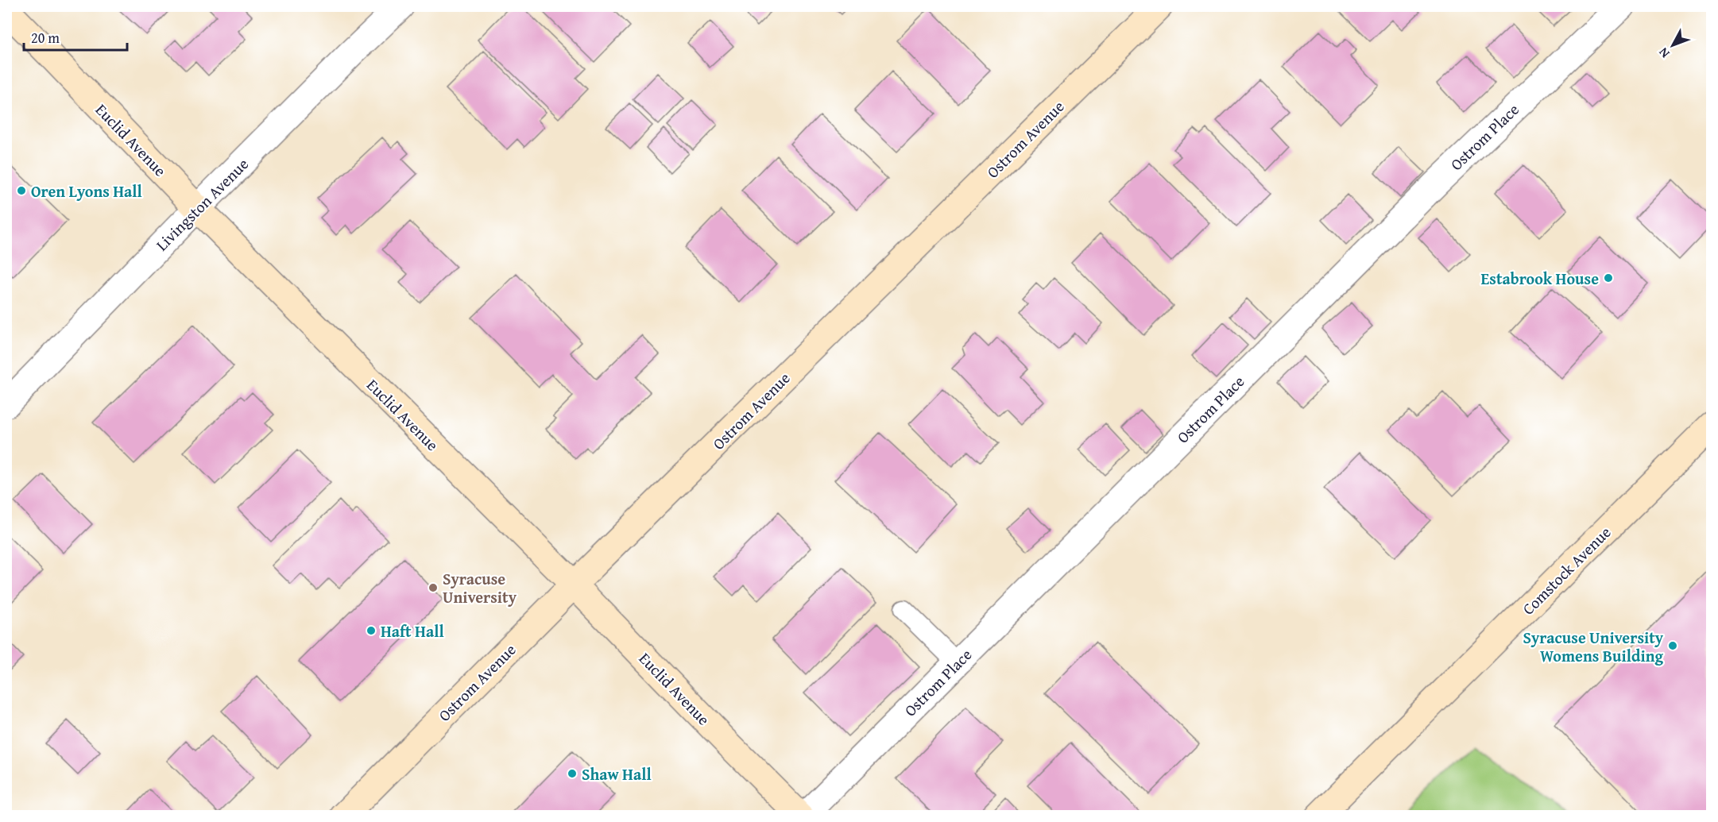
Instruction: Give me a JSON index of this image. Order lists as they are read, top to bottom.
{
  "streets": {
    "street": [
      "Ostrom Place",
      "Ostrom Avenue",
      "Euclid Avenue",
      "Livingston Avenue",
      "Comstock Avenue"
    ]
  },
  "crossings": [
    ["Ostrom Place", "Euclid Avenue"],
    ["Ostrom Avenue", "Euclid Avenue"],
    ["Euclid Avenue", "Livingston Avenue"]
  ],
  "places": [
    "Oren Lyons Hall",
    "Estabrook House",
    "Syracuse University",
    "Haft Hall",
    "Syracuse University Womens Building",
    "Shaw Hall"
  ],
  "scale_bar": "20 m",
  "north": "bottom left"
}
